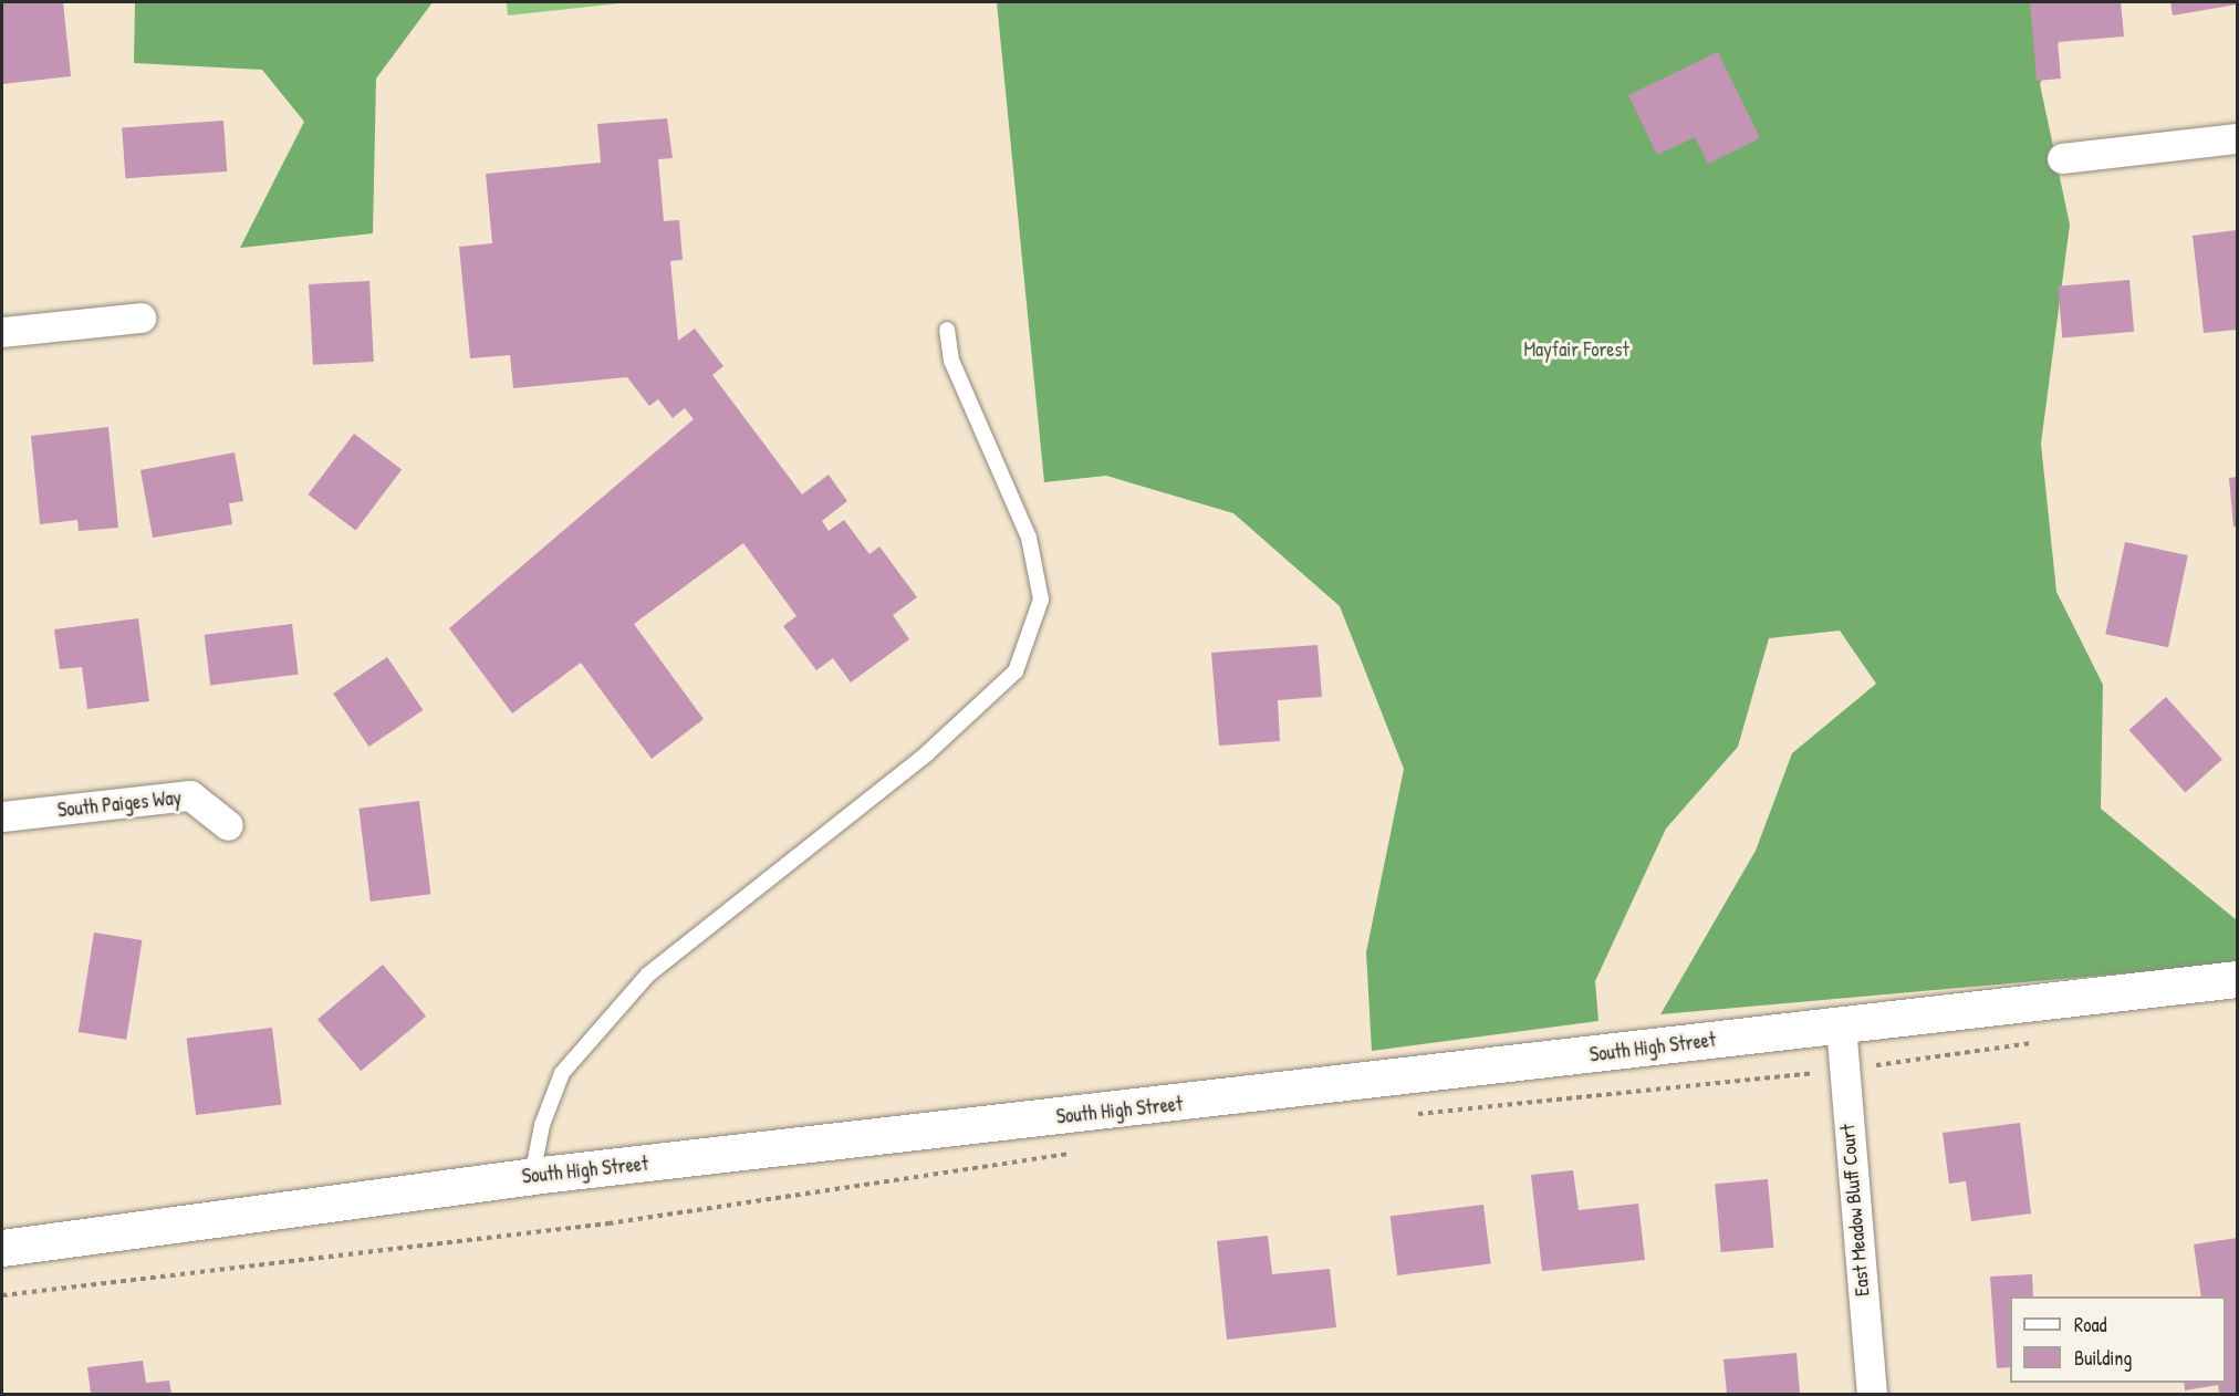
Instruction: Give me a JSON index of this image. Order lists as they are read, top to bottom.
{
  "streets": {
    "street": ["South Paiges Way", "South High Street", "East Meadow Bluff Court"]
  },
  "crossings": [
    ["South High Street", "East Meadow Bluff Court"]
  ],
  "parks": ["Mayfair Forest"],
  "legend": ["Road", "Building"]
}
